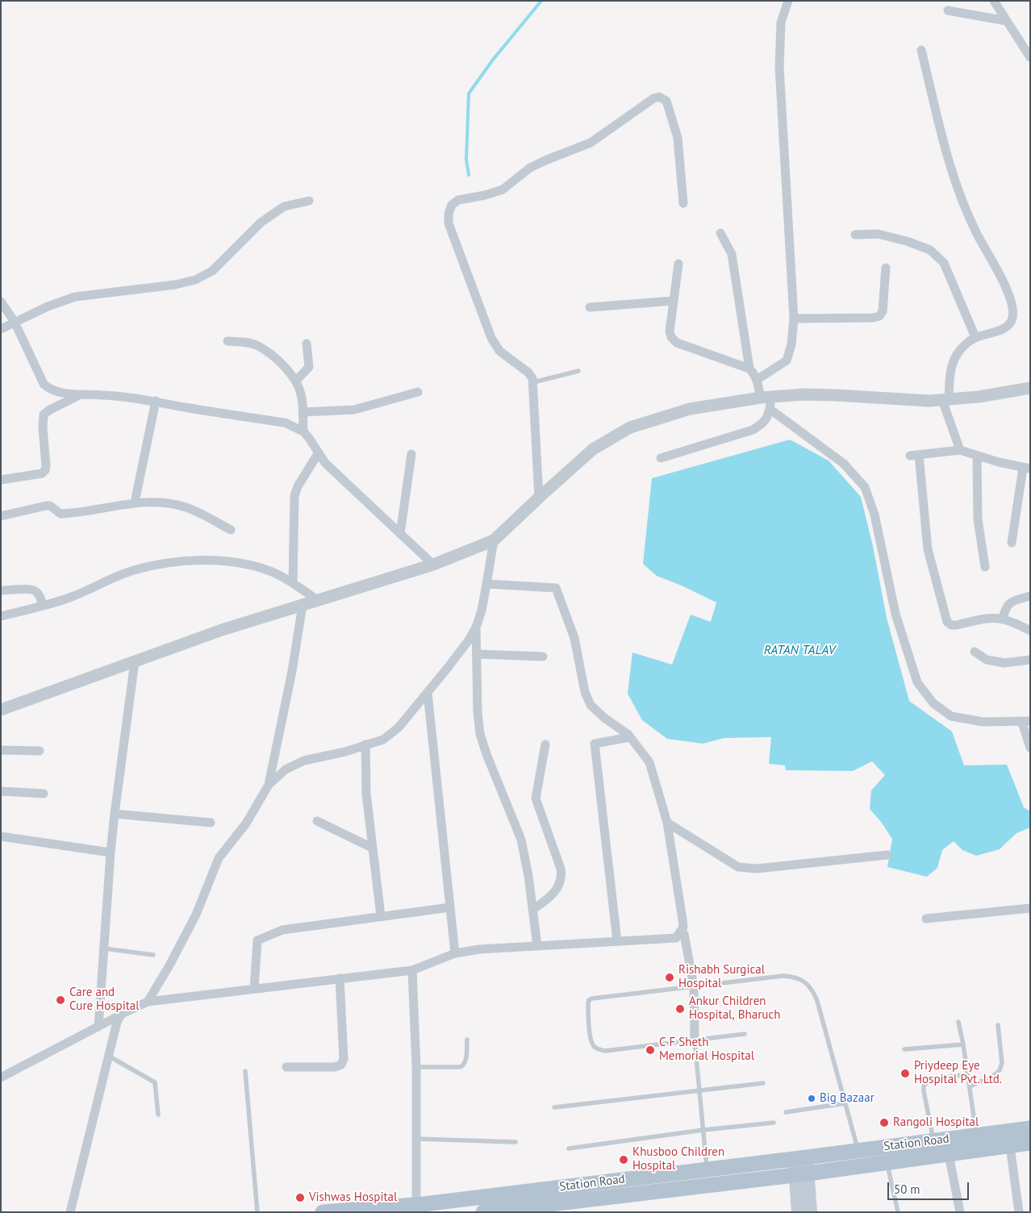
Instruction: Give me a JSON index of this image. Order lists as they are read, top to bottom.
{
  "streets": {
    "main road": ["Station Road"]
  },
  "water": ["RATAN TALAV"],
  "places": [
    "Rishabh Surgical Hospital",
    "Care and Cure Hospital",
    "Ankur Children Hospital, Bharuch",
    "C F Sheth Memorial Hospital",
    "Priydeep Eye Hospital Pvt. Ltd.",
    "Big Bazaar",
    "Rangoli Hospital",
    "Khusboo Children Hospital",
    "Vishwas Hospital"
  ],
  "scale_bar": "50 m"
}
